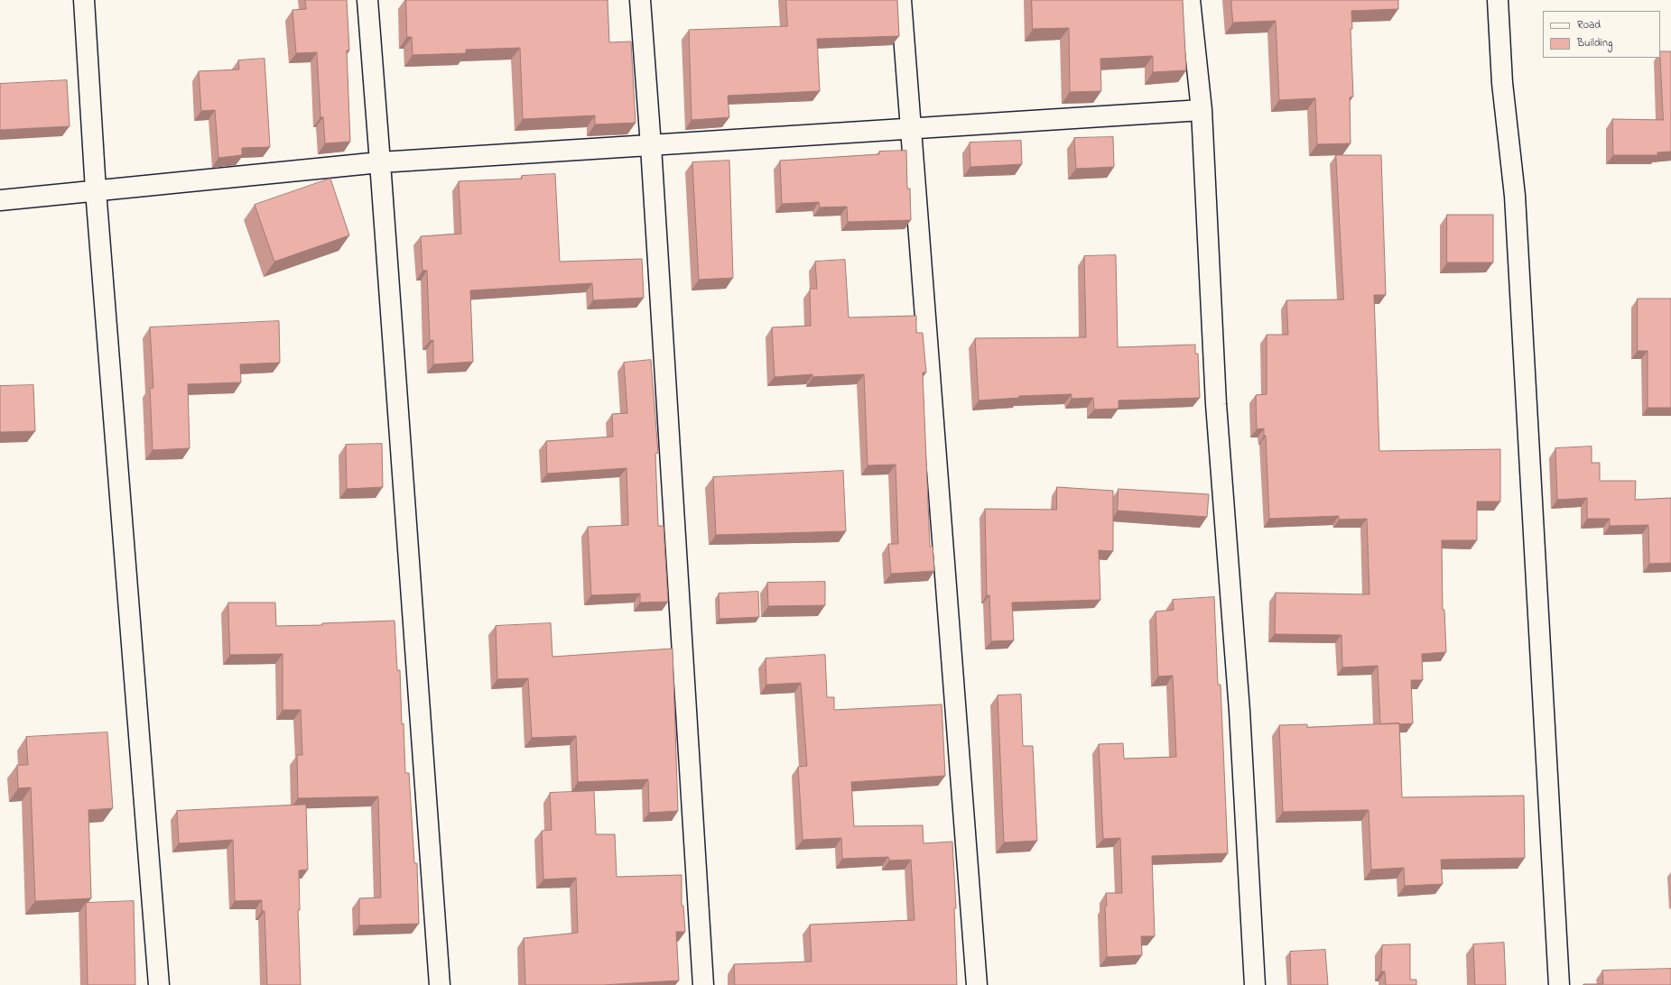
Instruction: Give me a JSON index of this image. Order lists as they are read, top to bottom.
{
  "legend": ["Road", "Building"]
}
